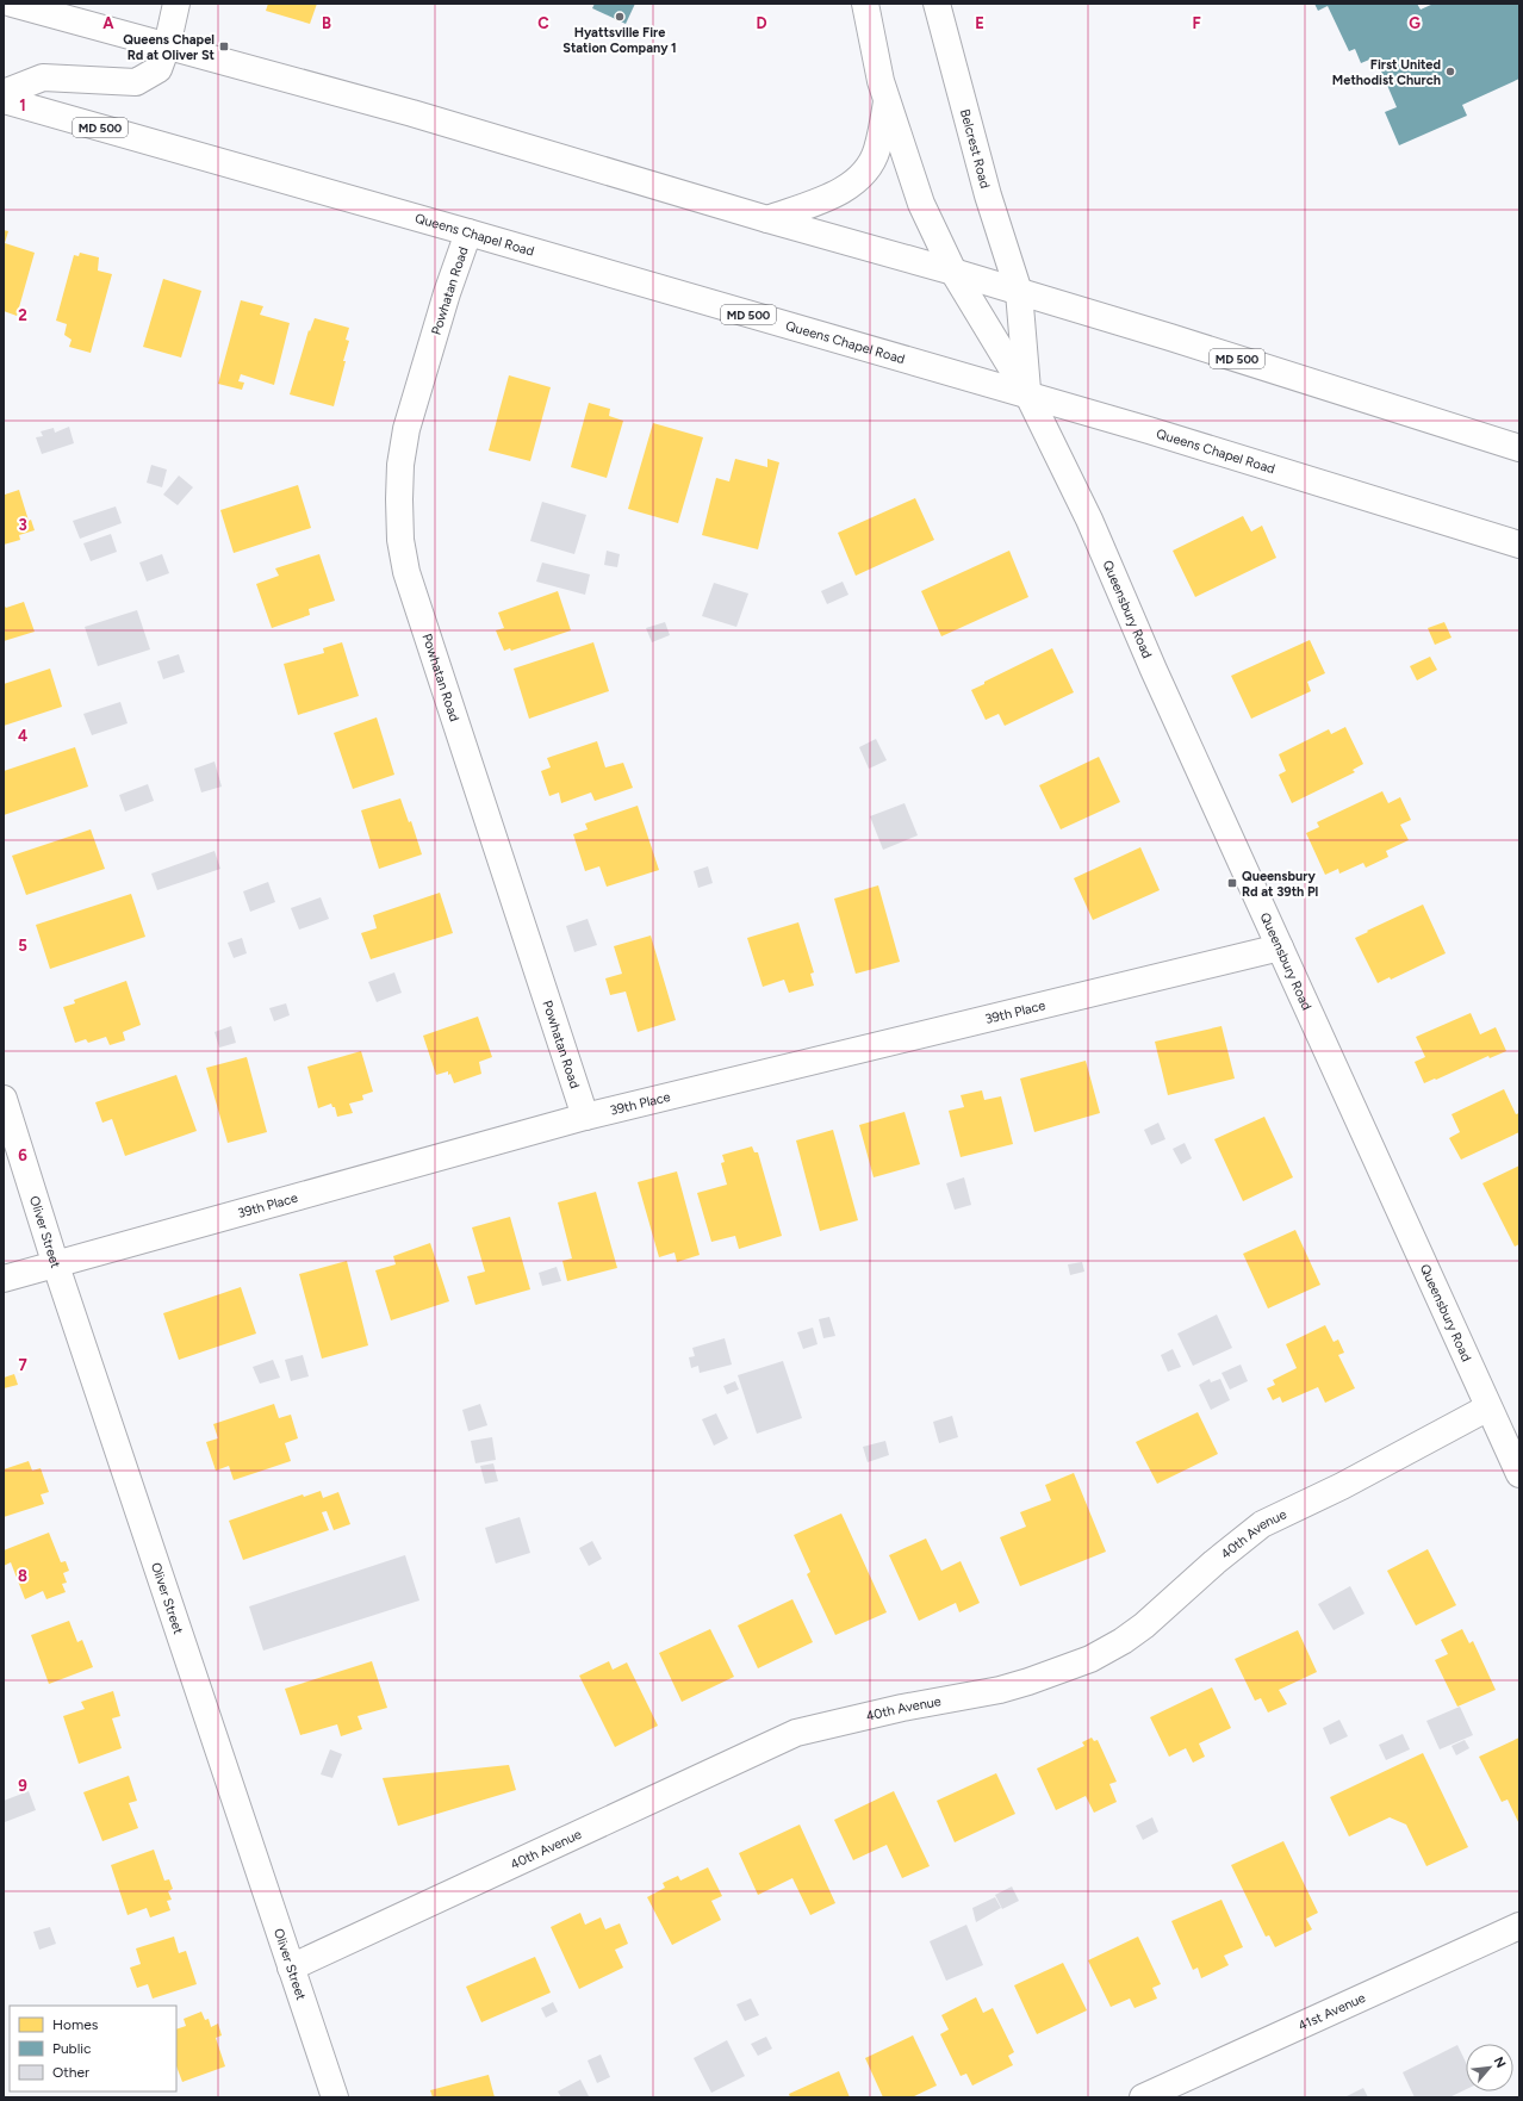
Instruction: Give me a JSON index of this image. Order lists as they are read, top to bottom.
{
  "streets": {
    "street": [
      "MD 500",
      "Belcrest Road",
      "Queens Chapel Road",
      "Powhatan Road",
      "Queensbury Road",
      "39th Place",
      "Oliver Street",
      "40th Avenue",
      "41st Avenue"
    ]
  },
  "crossings": [
    ["MD 500", "Belcrest Road"],
    ["MD 500", "Queensbury Road"],
    ["Belcrest Road", "Queensbury Road"],
    ["Queens Chapel Road", "Powhatan Road"],
    ["Queens Chapel Road", "Queensbury Road"],
    ["Powhatan Road", "39th Place"],
    ["Queensbury Road", "39th Place"],
    ["Queensbury Road", "40th Avenue"],
    ["39th Place", "Oliver Street"],
    ["Oliver Street", "40th Avenue"]
  ],
  "places": {
    "other": ["Hyattsville Fire Station Company 1", "First United Methodist Church"],
    "transit": ["Queens Chapel Rd at Oliver St", "Queensbury Rd at 39th Pl"]
  },
  "legend": ["Homes", "Public", "Other"],
  "north": "top right",
  "grid": {
    "columns": [
      "A",
      "B",
      "C",
      "D",
      "E",
      "F",
      "G"
    ],
    "rows": [
      "1",
      "2",
      "3",
      "4",
      "5",
      "6",
      "7",
      "8",
      "9"
    ]
  }
}
